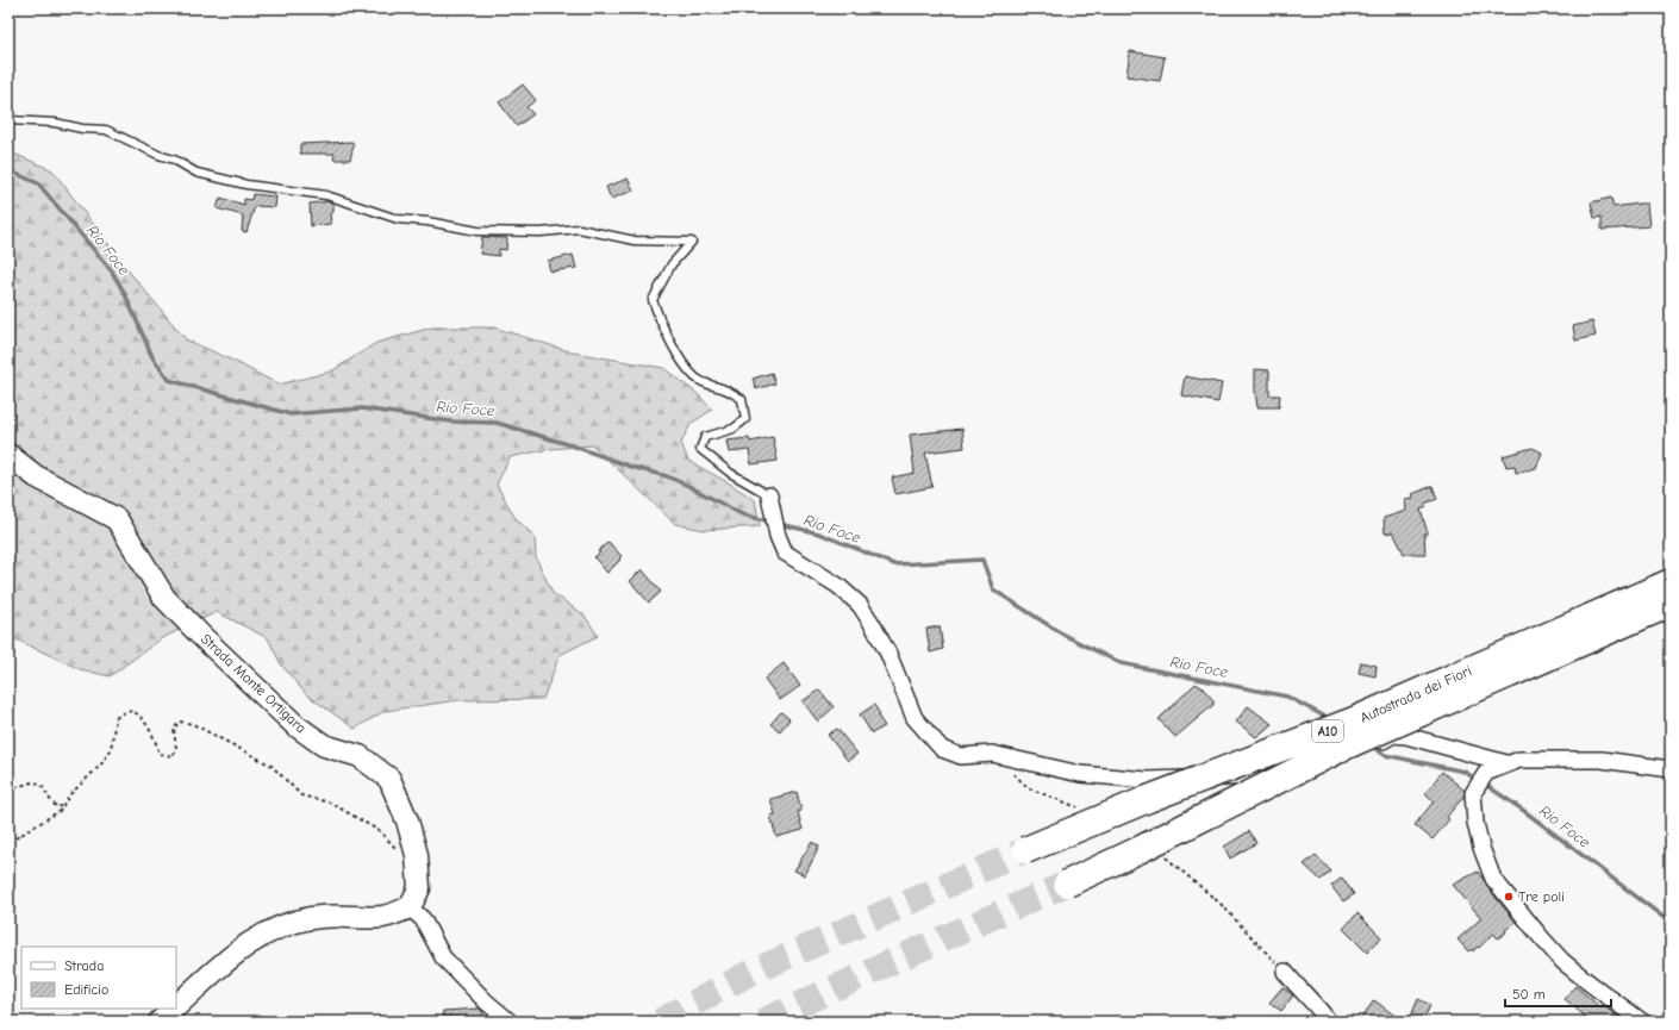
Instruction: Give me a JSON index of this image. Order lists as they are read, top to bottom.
{
  "streets": {
    "highway": ["Autostrada dei Fiori", "A10"],
    "main road": ["Strada Monte Ortigara"]
  },
  "water": ["Rio Foce"],
  "places": ["Tre poli"],
  "legend": ["Strada", "Edificio"],
  "scale_bar": "50 m"
}
